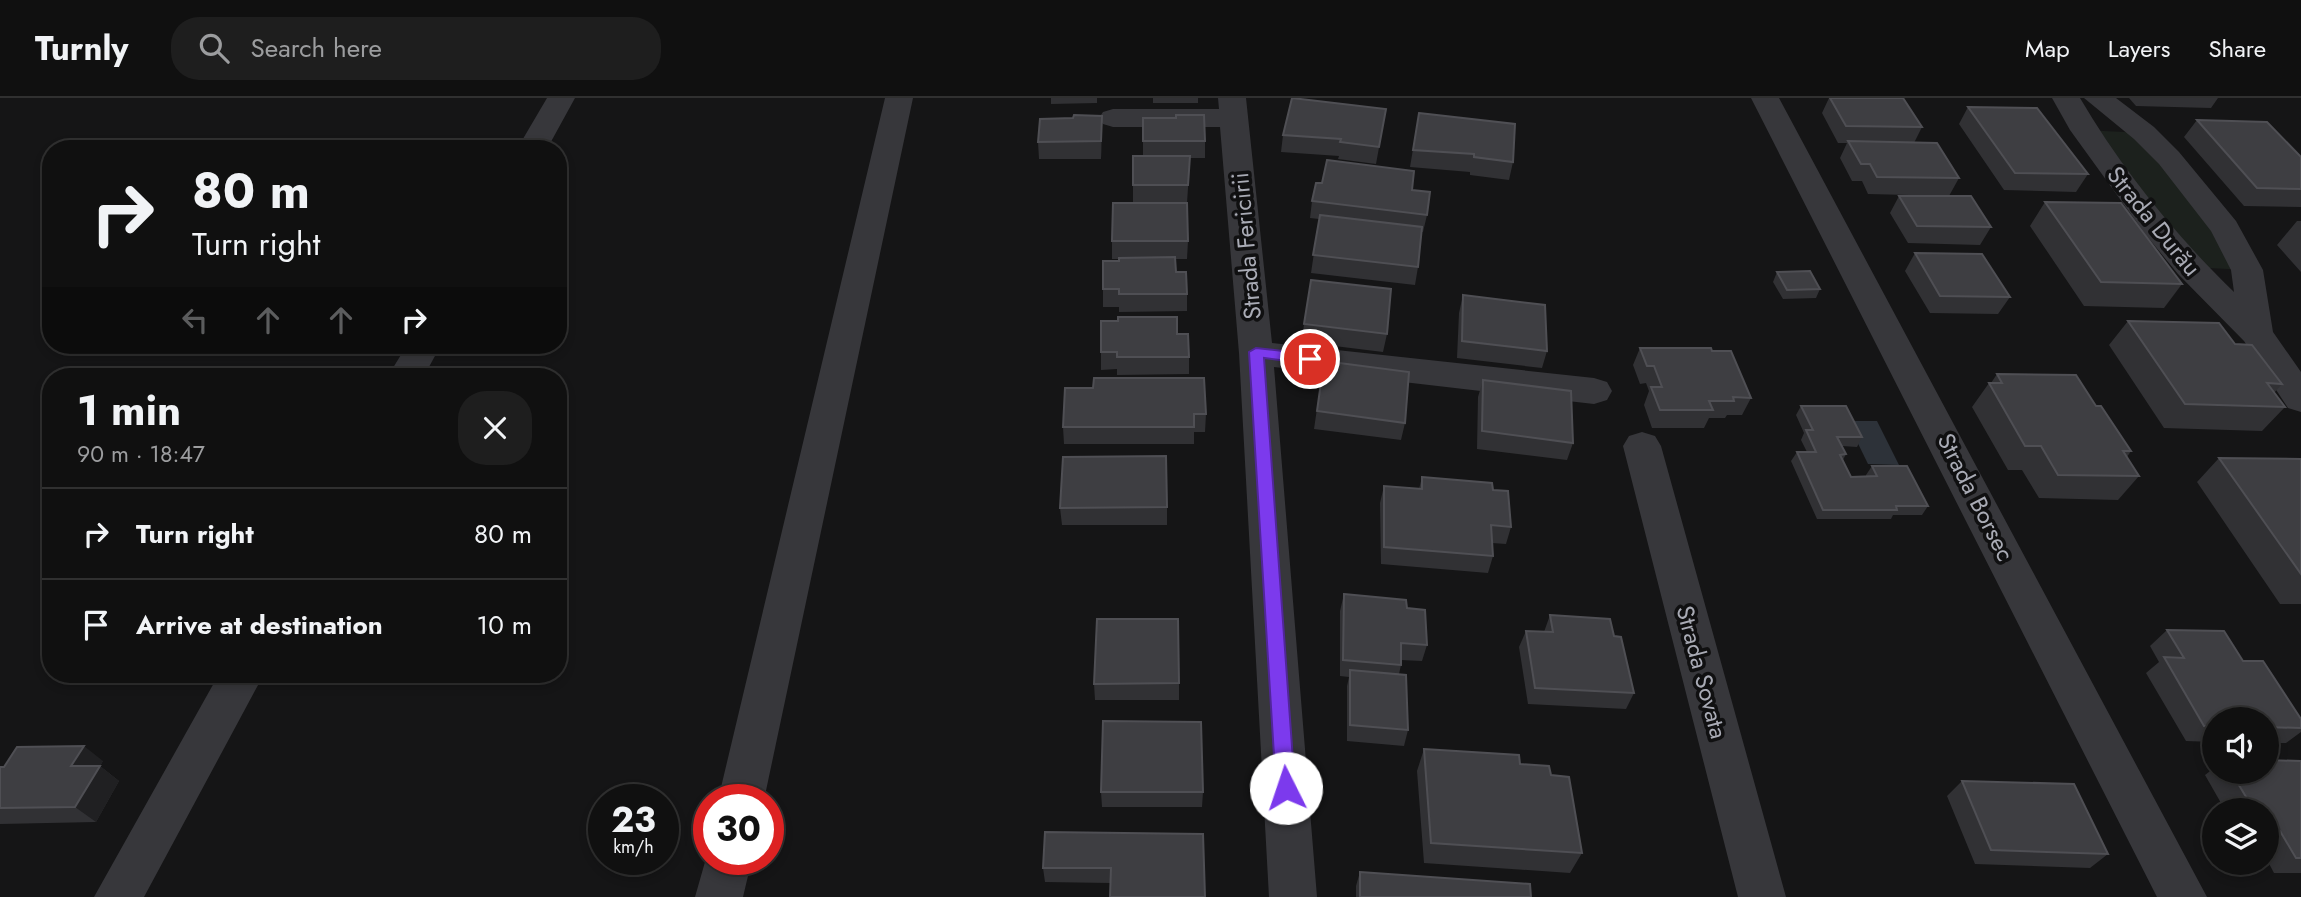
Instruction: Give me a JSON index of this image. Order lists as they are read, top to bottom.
{
  "streets": {
    "street": [
      "Strada Durău",
      "Strada Fericirii",
      "Strada Borsec",
      "Strada Sovata"
    ]
  },
  "page": {
    "header": "Turnly",
    "search": "Search here",
    "nav": ["Map", "Layers", "Share"],
    "turn": ["80 m", "Turn right"],
    "heading": ["1 min", "90 m · 18:47"],
    "list": [
      {
        "name": "Turn right",
        "value": "80 m"
      },
      {
        "name": "Arrive at destination",
        "value": "10 m"
      }
    ],
    "speed": "23 km/h",
    "limit": "30"
  }
}
